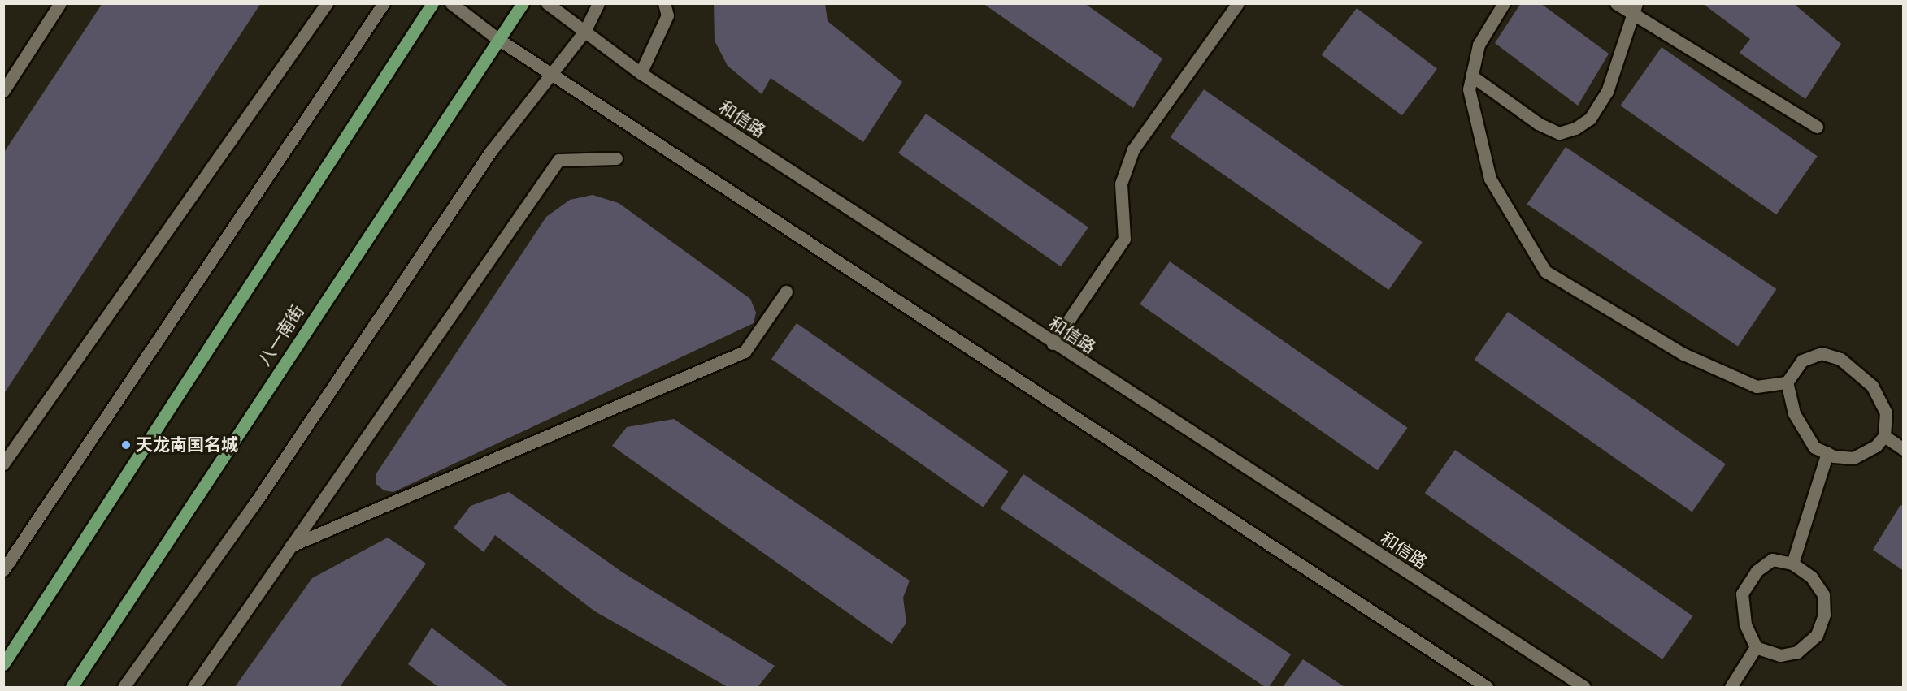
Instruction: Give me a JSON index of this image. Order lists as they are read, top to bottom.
{
  "streets": {
    "main road": ["八一南街"],
    "street": ["和信路"]
  },
  "places": ["天龙南国名城"]
}
